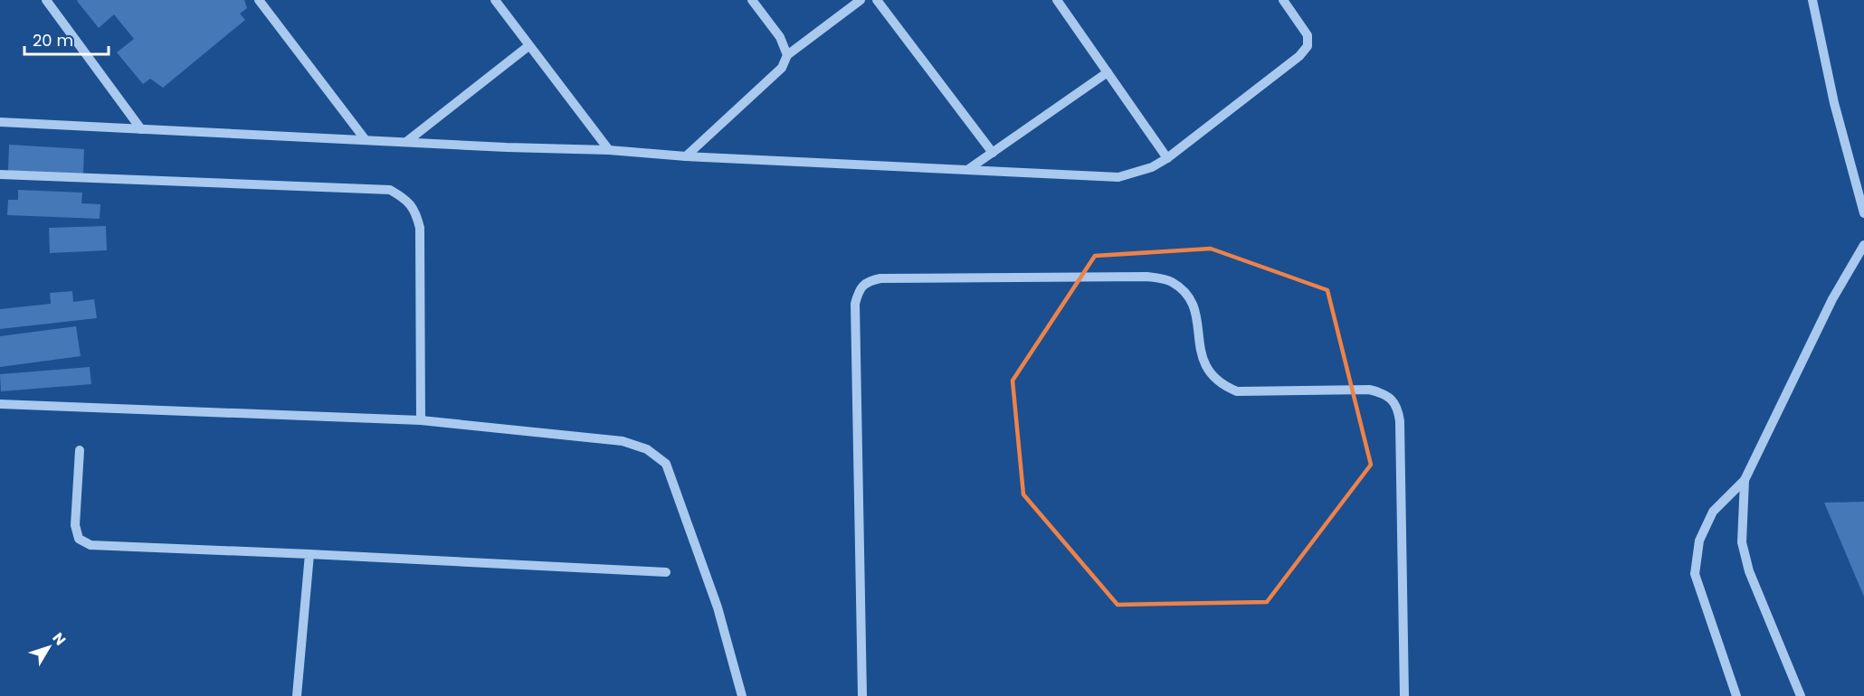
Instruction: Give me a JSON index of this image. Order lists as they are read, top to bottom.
{
  "scale_bar": "20 m",
  "north": "top right"
}
